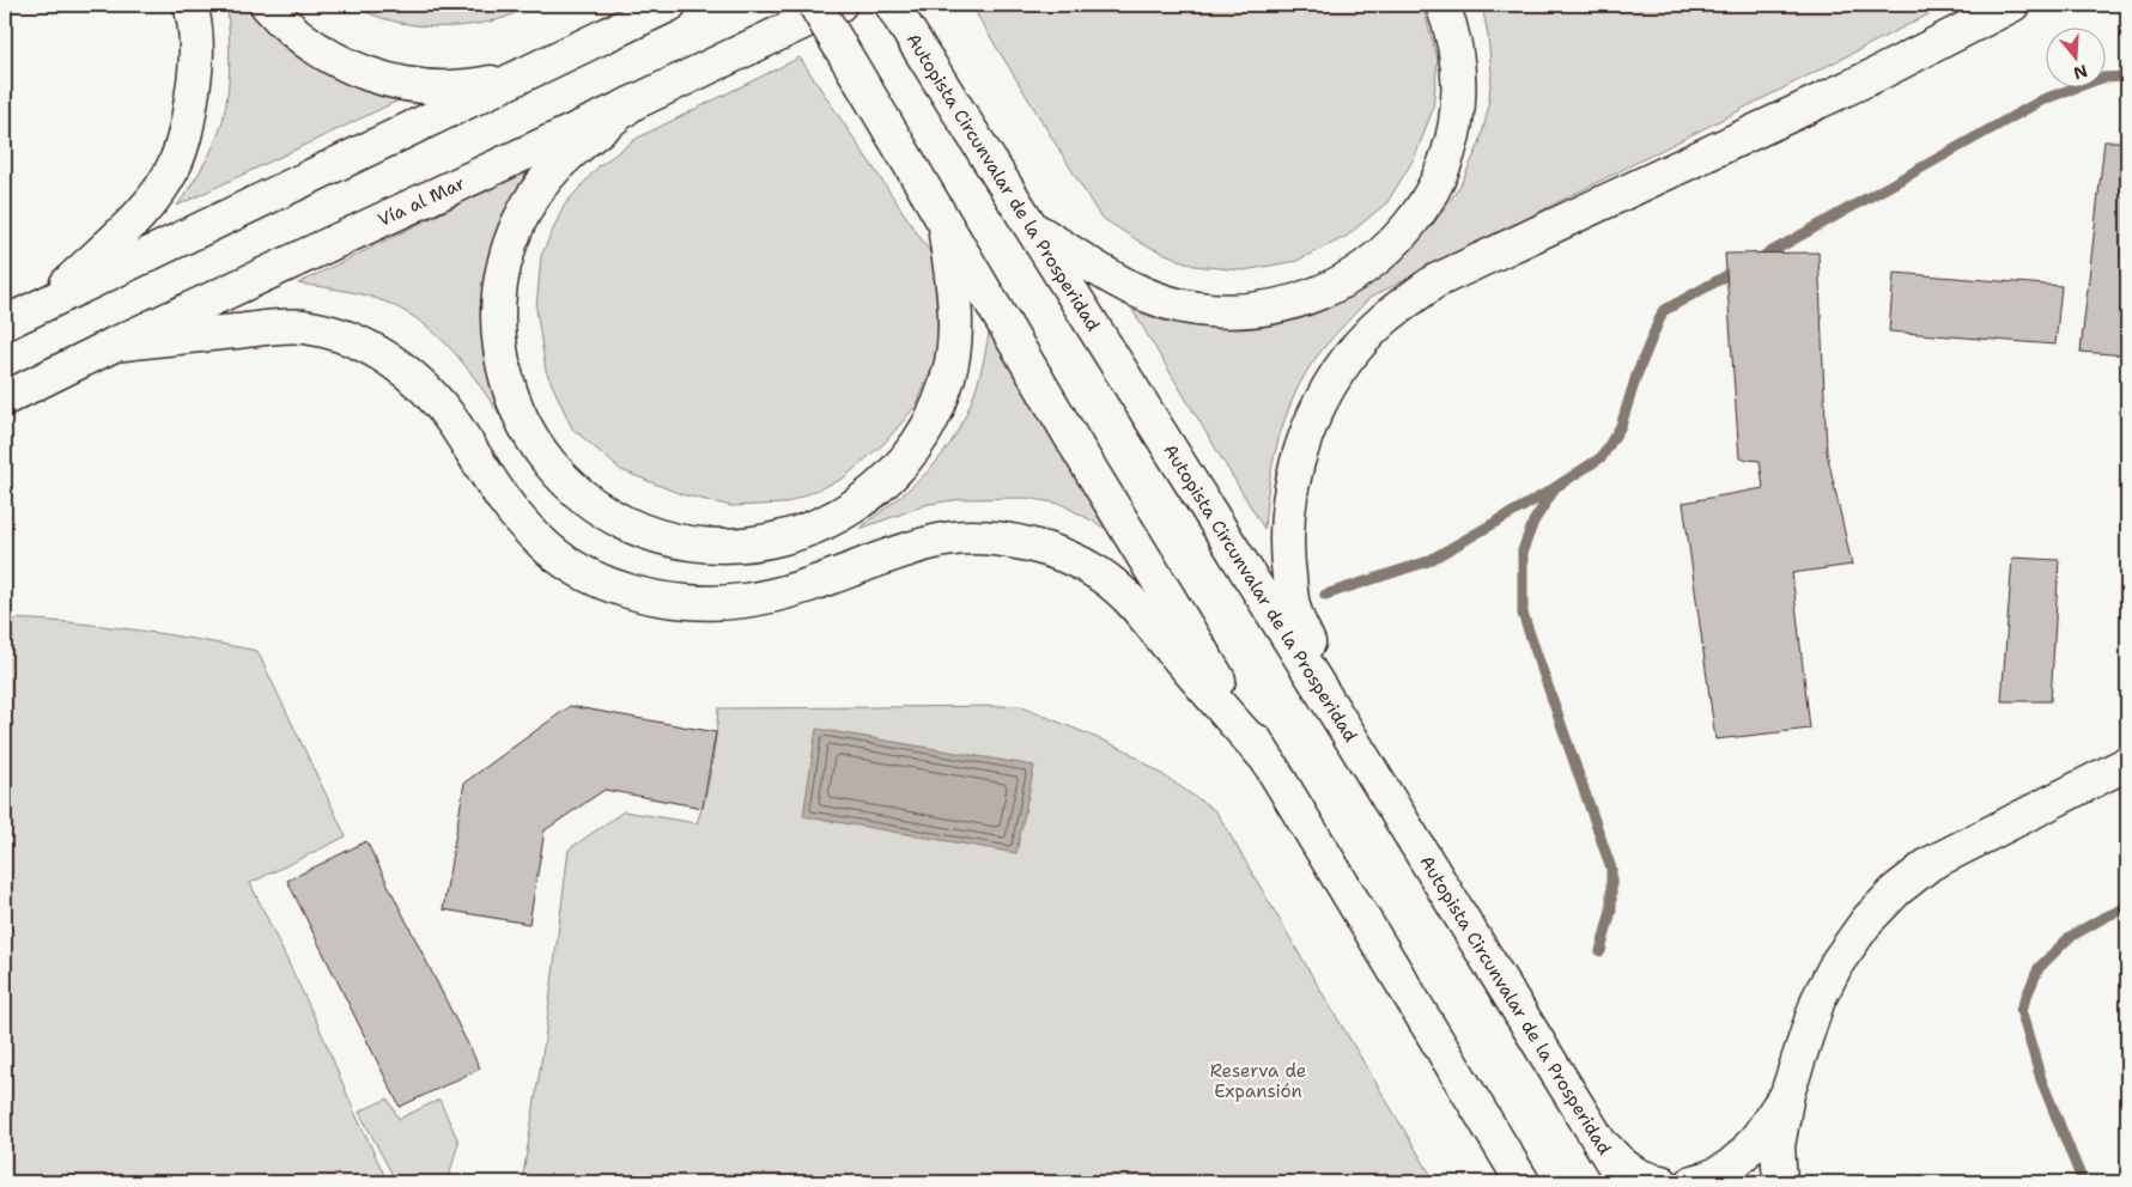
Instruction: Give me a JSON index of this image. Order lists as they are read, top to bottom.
{
  "streets": {
    "main road": ["Autopista Circunvalar de la Prosperidad", "Vía al Mar"]
  },
  "parks": ["Reserva de Expansión"],
  "north": "bottom"
}
